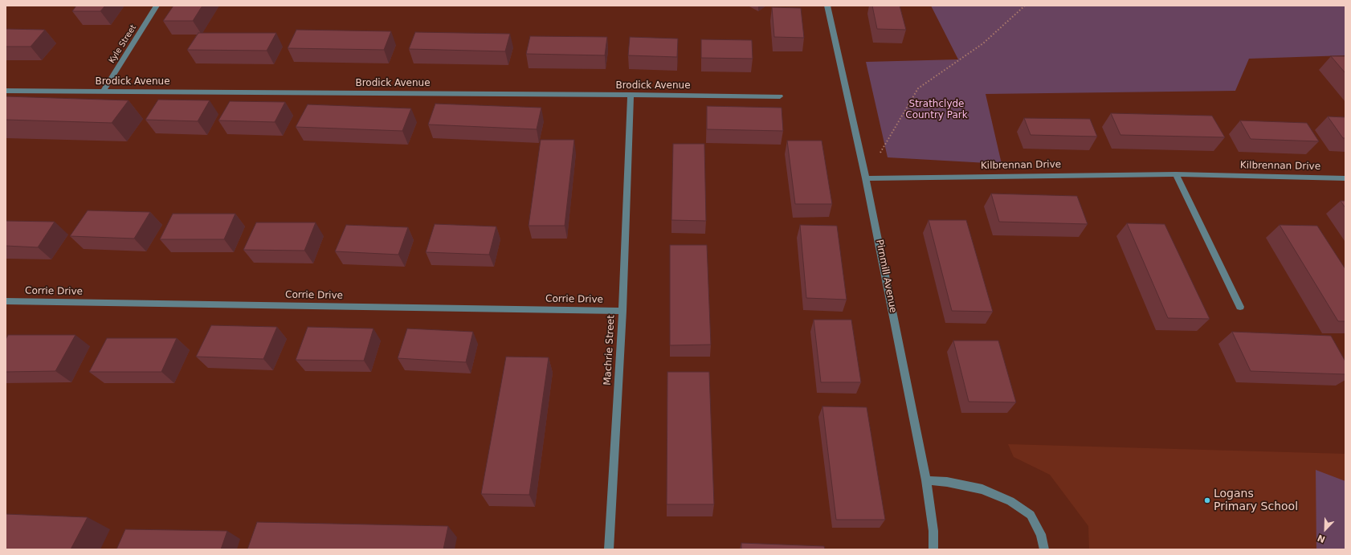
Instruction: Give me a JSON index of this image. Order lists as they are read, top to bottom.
{
  "streets": {
    "street": [
      "Kyle Street",
      "Brodick Avenue",
      "Kilbrennan Drive",
      "Pirnmill Avenue",
      "Corrie Drive",
      "Machrie Street"
    ]
  },
  "crossings": [
    ["Kyle Street", "Brodick Avenue"],
    ["Brodick Avenue", "Machrie Street"],
    ["Kilbrennan Drive", "Pirnmill Avenue"],
    ["Corrie Drive", "Machrie Street"]
  ],
  "parks": ["Strathclyde Country Park"],
  "places": ["Logans Primary School"],
  "north": "bottom left"
}
